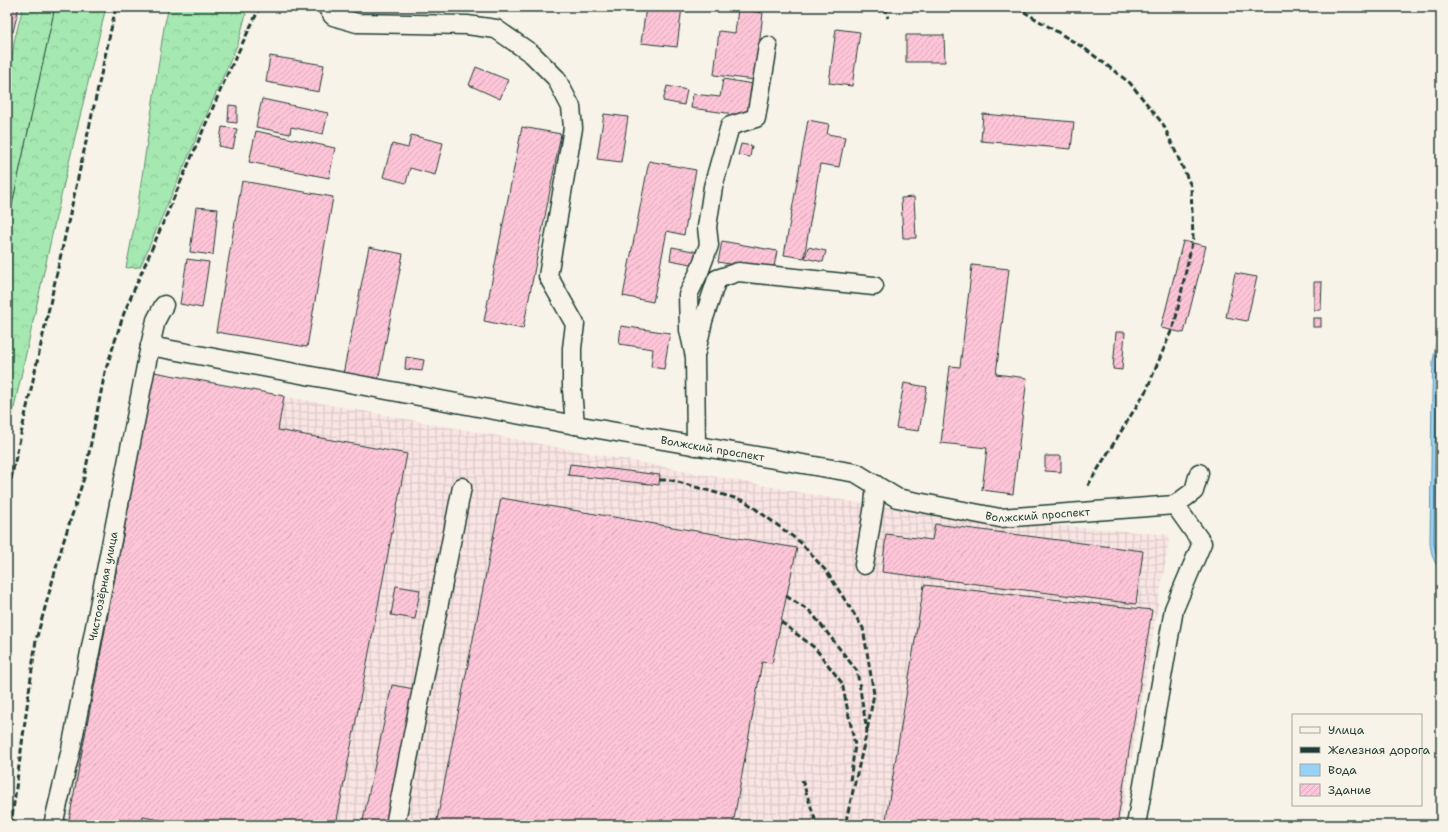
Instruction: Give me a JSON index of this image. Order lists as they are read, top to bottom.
{
  "streets": {
    "street": ["Волжский проспект", "Чистоозёрная улица"]
  },
  "crossings": [
    ["Волжский проспект", "Чистоозёрная улица"]
  ],
  "legend": [
    "Улица",
    "Железная дорога",
    "Вода",
    "Здание"
  ]
}
